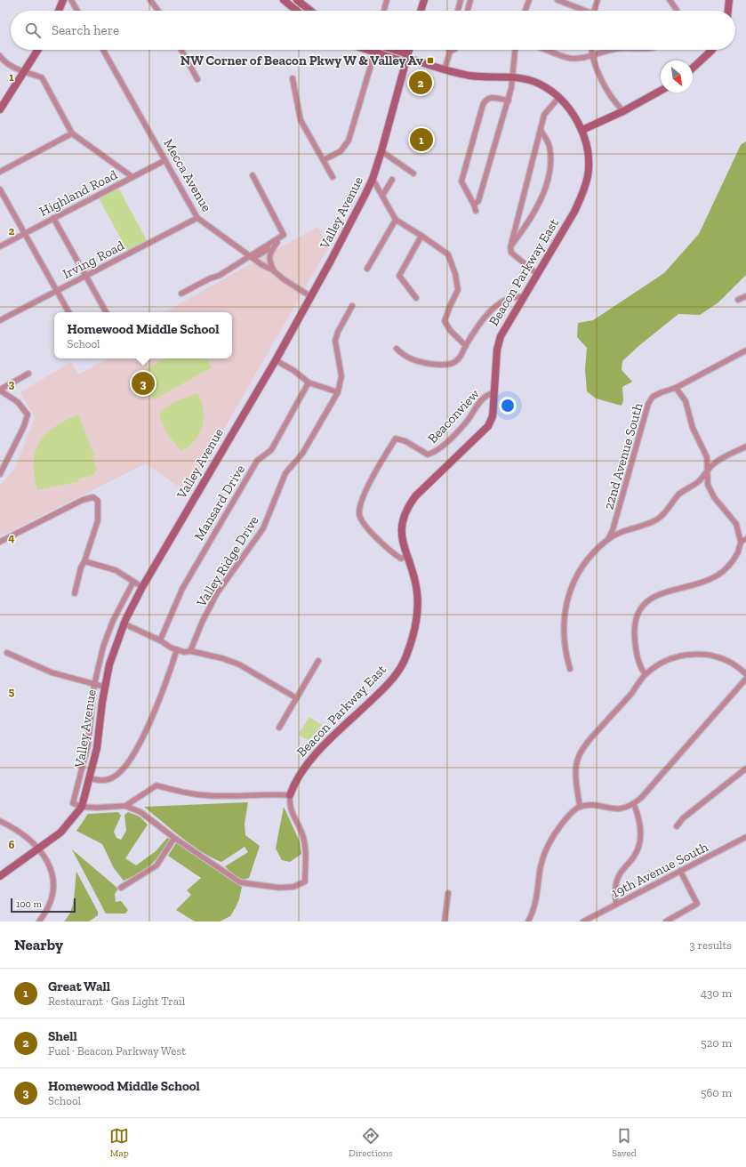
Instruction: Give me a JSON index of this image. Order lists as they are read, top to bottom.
{
  "streets": {
    "main road": ["Valley Avenue", "Beacon Parkway East"],
    "street": [
      "Mecca Avenue",
      "Highland Road",
      "Irving Road",
      "Beaconview",
      "22nd Avenue South",
      "Mansard Drive",
      "Valley Ridge Drive",
      "19th Avenue South"
    ]
  },
  "crossings": [
    ["Mecca Avenue", "Highland Road"],
    ["Mecca Avenue", "Valley Avenue"],
    ["Mecca Avenue", "Irving Road"],
    ["Valley Avenue", "Beacon Parkway East"],
    ["Beacon Parkway East", "Beaconview"]
  ],
  "places": {
    "transit": ["NW Corner of Beacon Pkwy W & Valley Av"]
  },
  "scale_bar": "100 m",
  "north": "bottom right",
  "page": {
    "search": "Search here",
    "pins": ["2", "1", "3"],
    "popup": ["Homewood Middle School", "School"],
    "scale": "100 m",
    "heading": ["Nearby", "3 results"],
    "list": [
      {
        "mark": "1",
        "name": "Great Wall",
        "note": "Restaurant · Gas Light Trail",
        "value": "430 m"
      },
      {
        "mark": "2",
        "name": "Shell",
        "note": "Fuel · Beacon Parkway West",
        "value": "520 m"
      },
      {
        "mark": "3",
        "name": "Homewood Middle School",
        "note": "School",
        "value": "560 m"
      }
    ],
    "nav": ["Map", "Directions", "Saved"]
  },
  "grid": {
    "rows": [
      "1",
      "2",
      "3",
      "4",
      "5",
      "6"
    ]
  }
}
